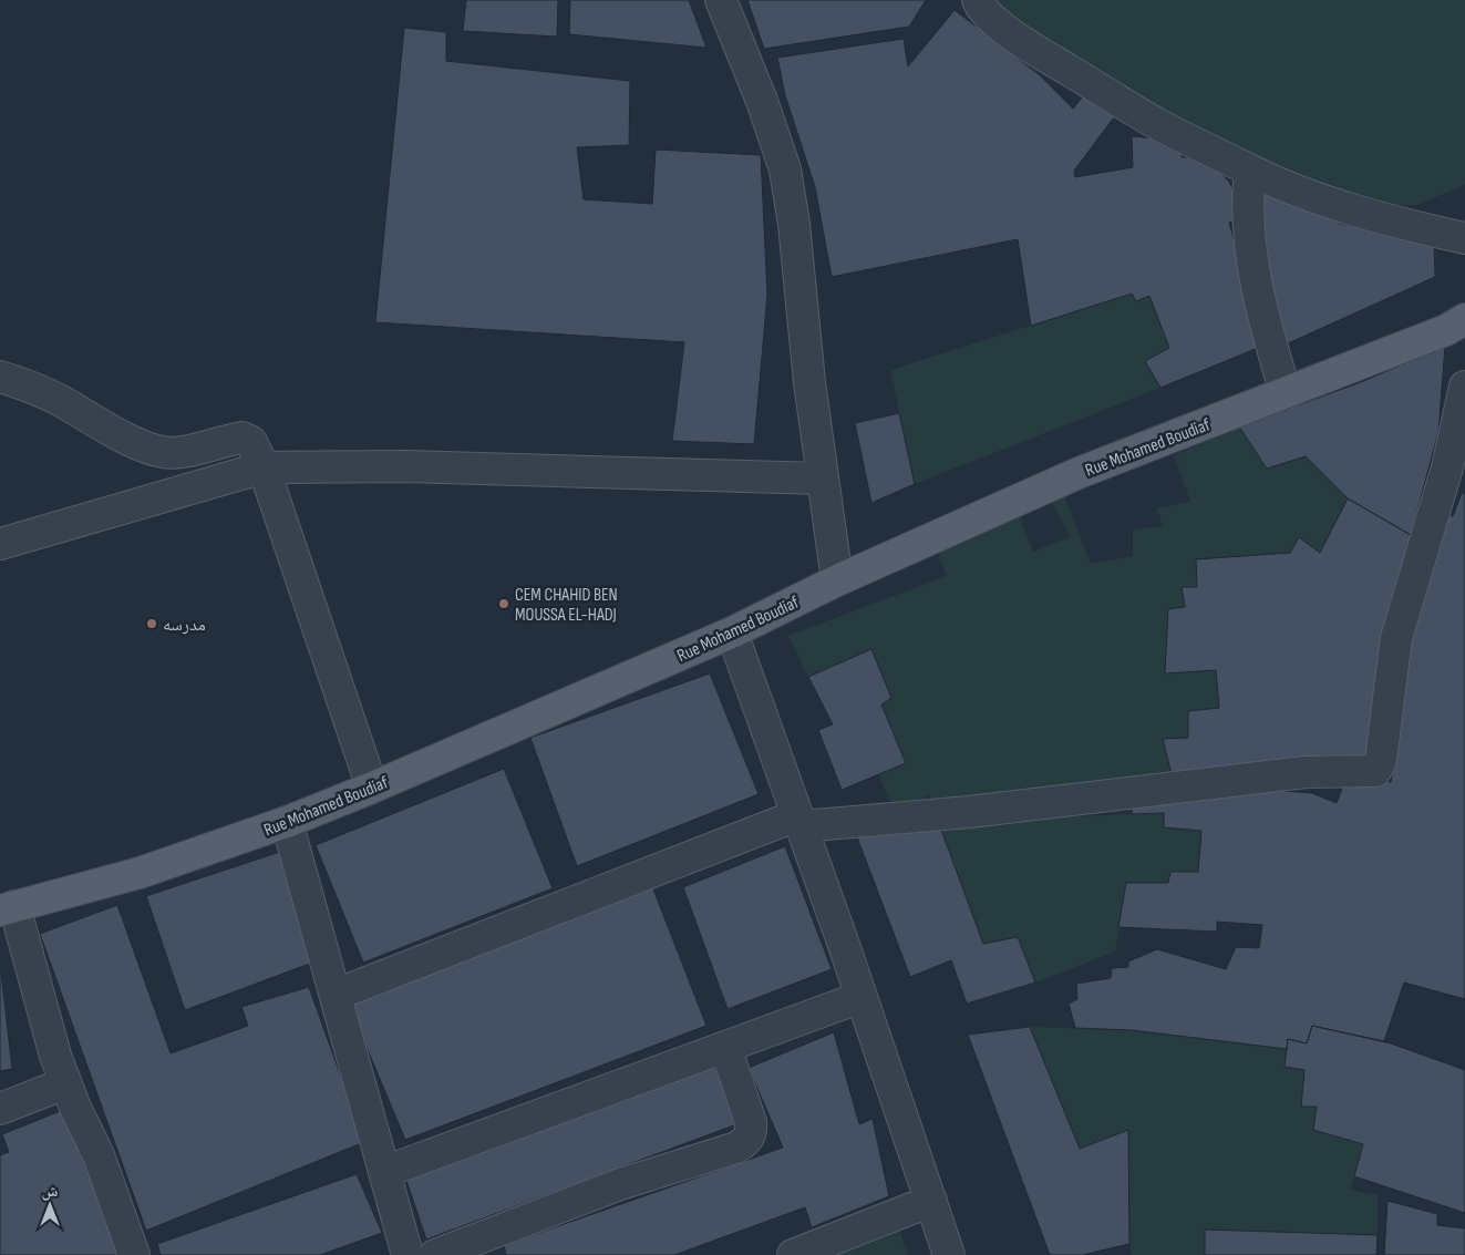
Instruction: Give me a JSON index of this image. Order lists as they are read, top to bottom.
{
  "streets": {
    "main road": ["Rue Mohamed Boudiaf"]
  },
  "places": ["CEM CHAHID BEN MOUSSA EL-HADJ", "مدرسه"],
  "north": "top"
}
